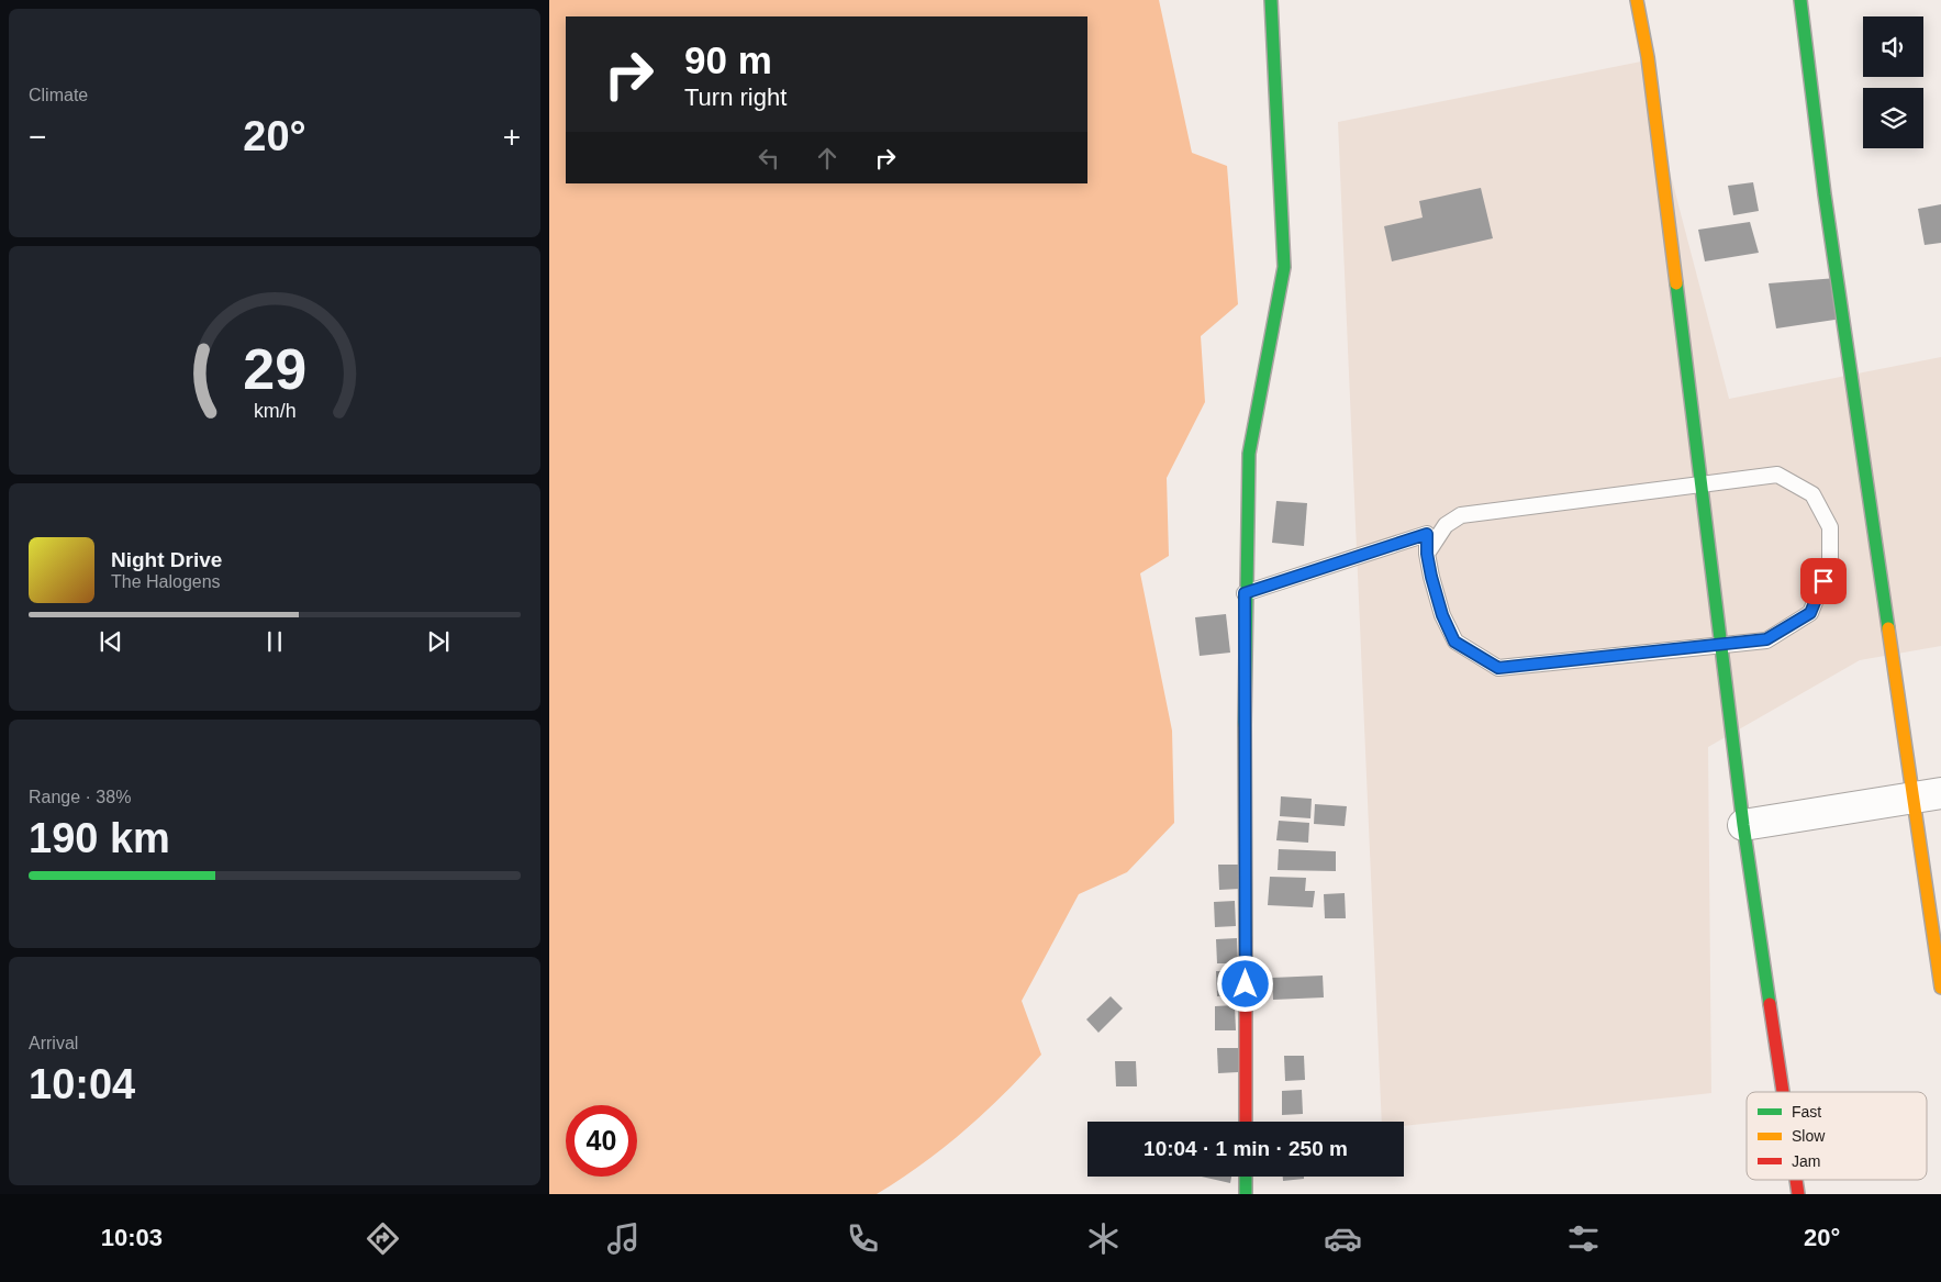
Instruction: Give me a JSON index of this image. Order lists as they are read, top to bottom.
{
  "legend": ["Fast", "Slow", "Jam"],
  "page": {
    "tile": [
      "Climate",
      ["Range · 38%", "190 km"],
      ["Arrival", "10:04"]
    ],
    "turn": ["90 m", "Turn right"],
    "heat": ["−", "20°", "+"],
    "song": ["Night Drive", "The Halogens"],
    "limit": "40",
    "trip": "10:04 · 1 min · 250 m",
    "tabs": ["10:03", "20°"],
    "gauge": ["29", "km/h"]
  }
}
